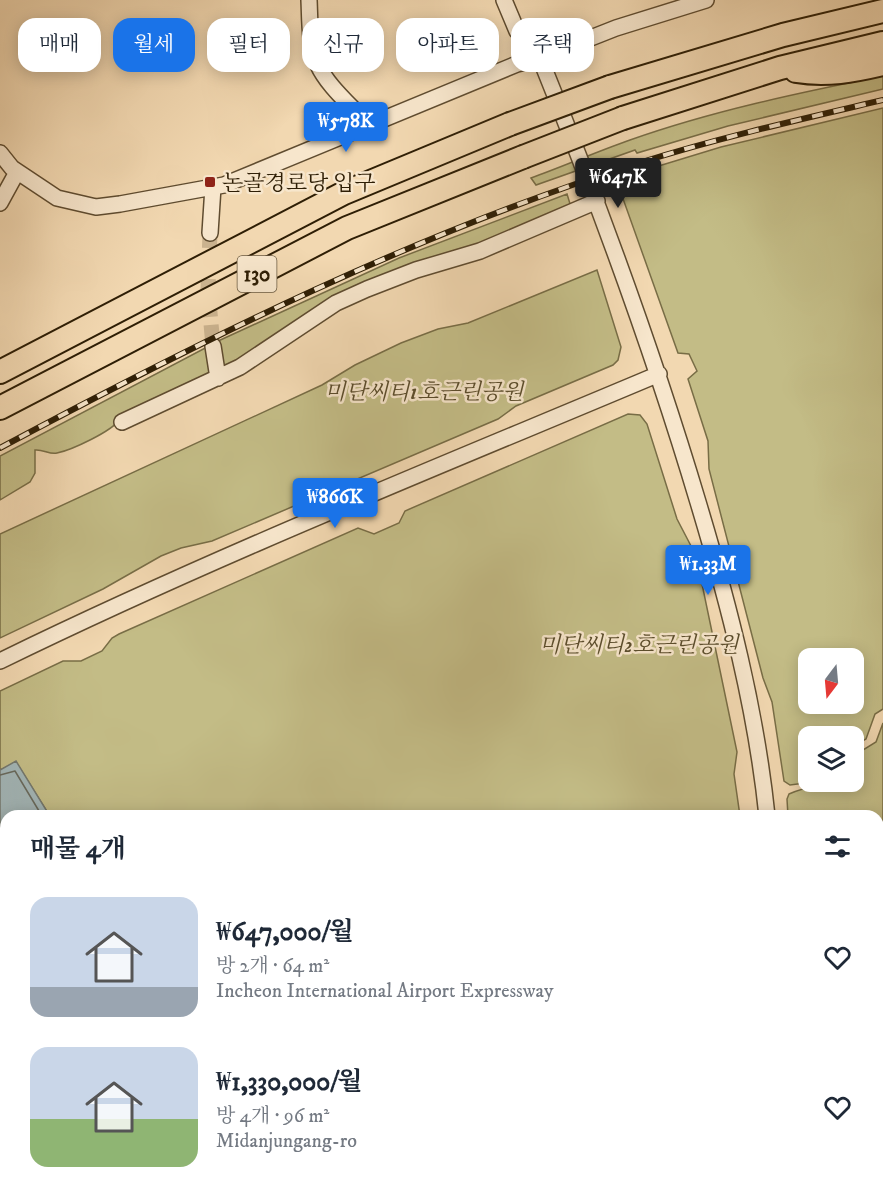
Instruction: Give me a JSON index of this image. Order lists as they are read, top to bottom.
{
  "streets": {
    "highway": ["130"]
  },
  "parks": ["미단씨티1호근린공원", "미단씨티2호근린공원"],
  "places": {
    "transit": ["논골경로당 입구"]
  },
  "north": "bottom",
  "page": {
    "chip": [
      "매매",
      "월세",
      "필터",
      "신규",
      "아파트",
      "주택"
    ],
    "price": [
      "₩578K",
      "₩647K",
      "₩866K",
      "₩1.33M"
    ],
    "heading": "매물 4개",
    "list": [
      {
        "name": "₩647,000/월",
        "note": "방 2개 · 64 m² · Incheon International Airport Expressway"
      },
      {
        "name": "₩1,330,000/월",
        "note": "방 4개 · 96 m² · Midanjungang-ro"
      }
    ]
  }
}
